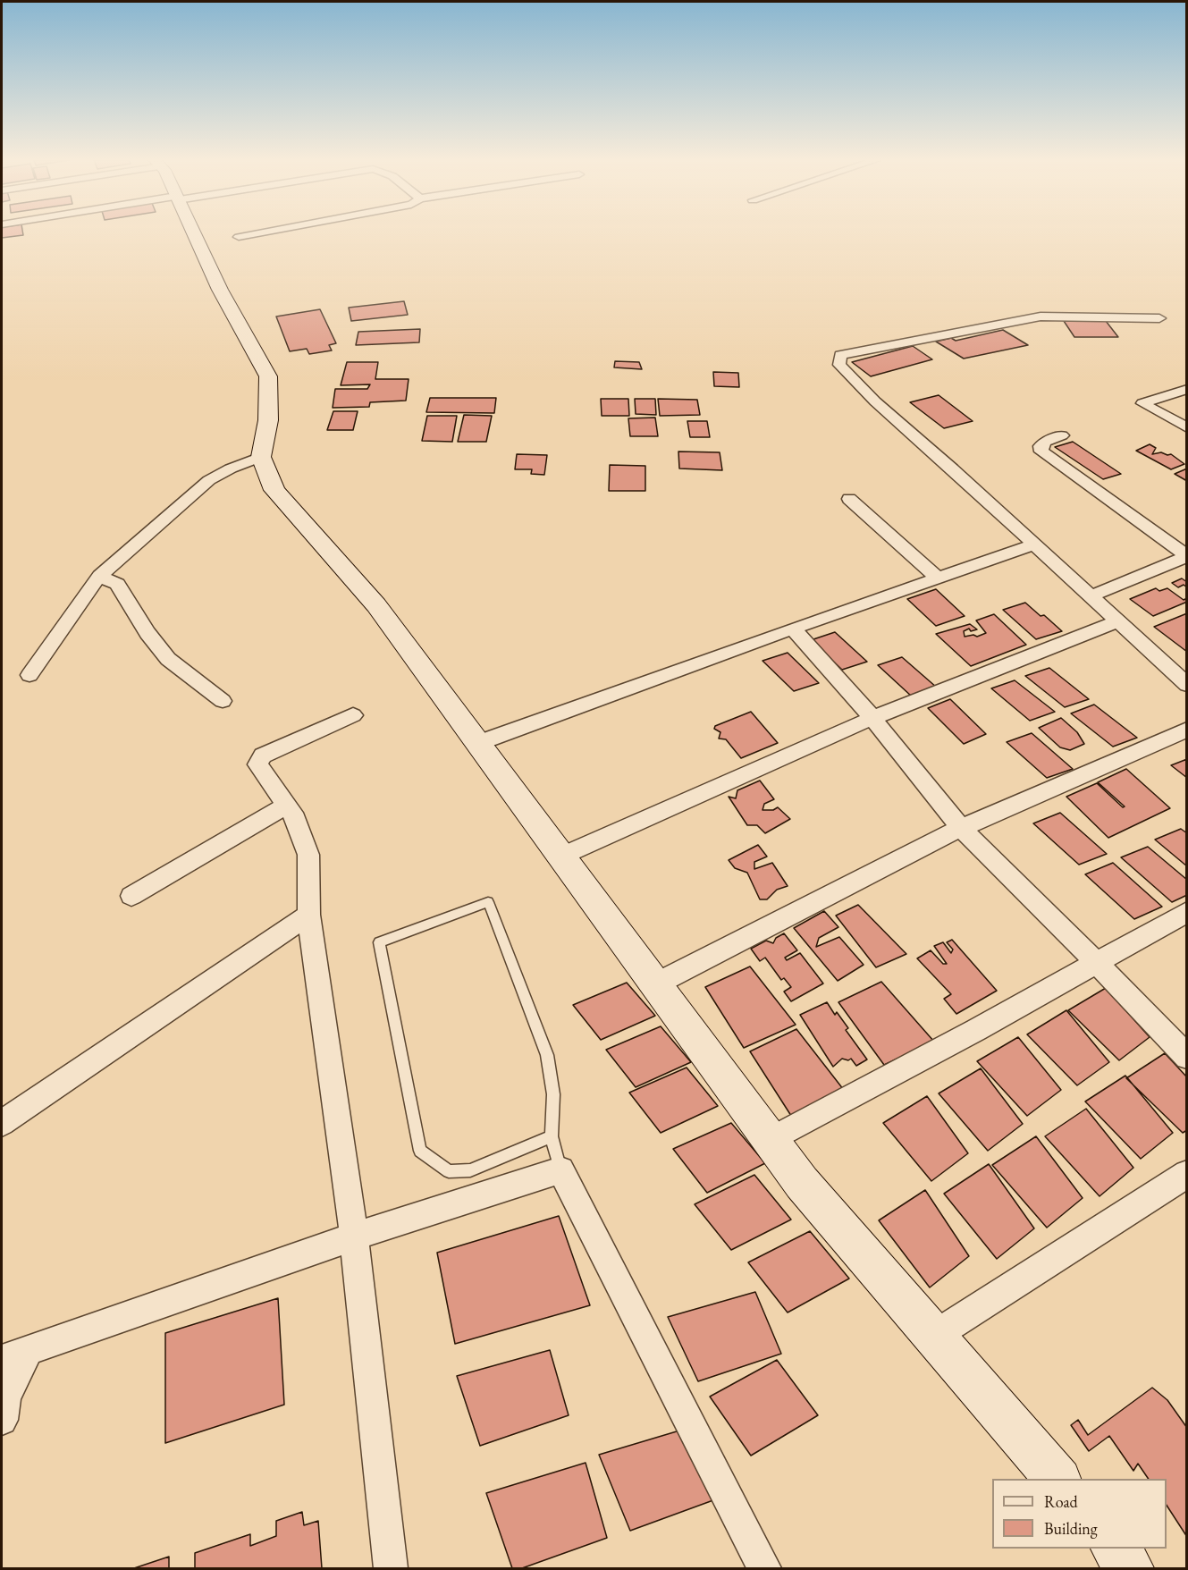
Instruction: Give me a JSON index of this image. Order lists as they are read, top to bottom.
{
  "legend": ["Road", "Building"]
}
